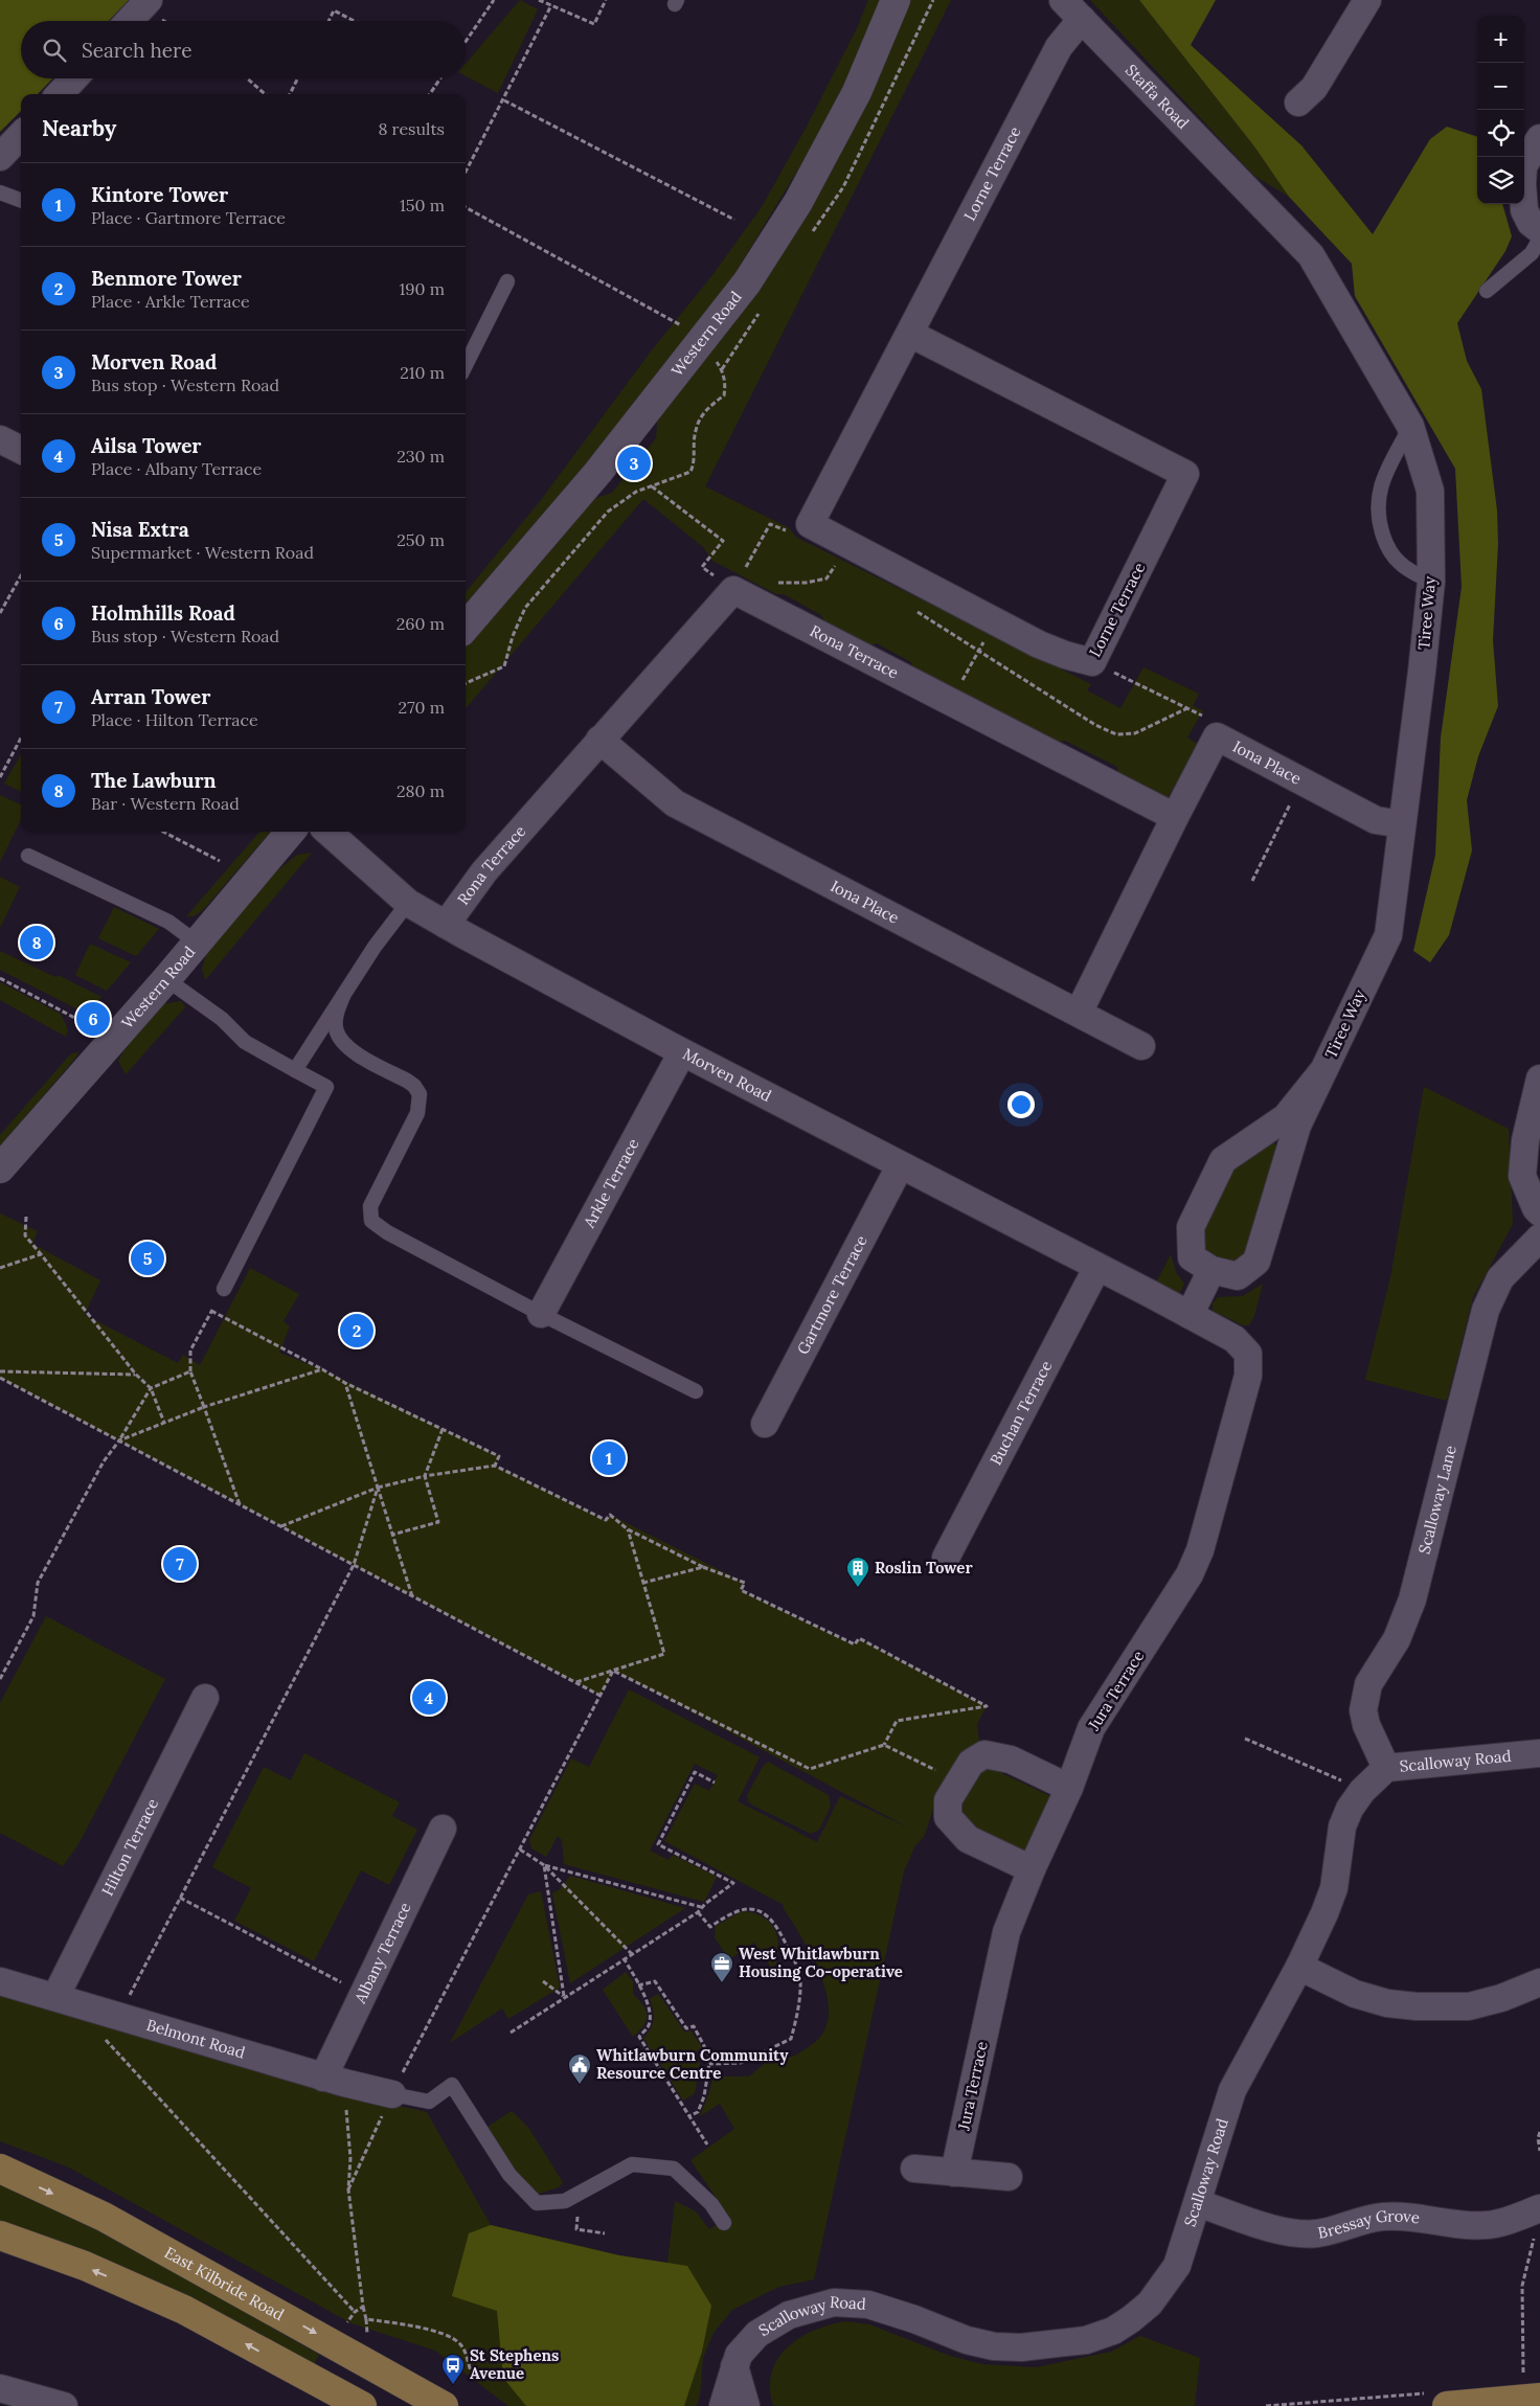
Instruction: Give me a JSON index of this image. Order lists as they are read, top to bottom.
{
  "streets": {
    "main road": ["East Kilbride Road"],
    "street": [
      "Staffa Road",
      "Lorne Terrace",
      "Western Road",
      "Tiree Way",
      "Rona Terrace",
      "Iona Place",
      "Morven Road",
      "Arkle Terrace",
      "Gartmore Terrace",
      "Buchan Terrace",
      "Scalloway Lane",
      "Jura Terrace",
      "Scalloway Road",
      "Hilton Terrace",
      "Albany Terrace",
      "Belmont Road",
      "Bressay Grove"
    ]
  },
  "crossings": [
    ["Staffa Road", "Lorne Terrace"],
    ["Staffa Road", "Tiree Way"],
    ["Tiree Way", "Iona Place"],
    ["Rona Terrace", "Iona Place"],
    ["Rona Terrace", "Morven Road"],
    ["Morven Road", "Arkle Terrace"],
    ["Morven Road", "Gartmore Terrace"],
    ["Morven Road", "Buchan Terrace"],
    ["Morven Road", "Jura Terrace"],
    ["Scalloway Lane", "Scalloway Road"],
    ["Scalloway Road", "Bressay Grove"],
    ["Hilton Terrace", "Belmont Road"],
    ["Albany Terrace", "Belmont Road"]
  ],
  "places": {
    "building": ["Roslin Tower"],
    "office": ["West Whitlawburn Housing Co-operative"],
    "public building": ["Whitlawburn Community Resource Centre"],
    "bus stop": ["St Stephens Avenue"]
  },
  "page": {
    "map_buttons": ["+", "−"],
    "search": "Search here",
    "heading": ["Nearby", "8 results"],
    "list": [
      {
        "mark": "1",
        "name": "Kintore Tower",
        "note": "Place · Gartmore Terrace",
        "value": "150 m"
      },
      {
        "mark": "2",
        "name": "Benmore Tower",
        "note": "Place · Arkle Terrace",
        "value": "190 m"
      },
      {
        "mark": "3",
        "name": "Morven Road",
        "note": "Bus stop · Western Road",
        "value": "210 m"
      },
      {
        "mark": "4",
        "name": "Ailsa Tower",
        "note": "Place · Albany Terrace",
        "value": "230 m"
      },
      {
        "mark": "5",
        "name": "Nisa Extra",
        "note": "Supermarket · Western Road",
        "value": "250 m"
      },
      {
        "mark": "6",
        "name": "Holmhills Road",
        "note": "Bus stop · Western Road",
        "value": "260 m"
      },
      {
        "mark": "7",
        "name": "Arran Tower",
        "note": "Place · Hilton Terrace",
        "value": "270 m"
      },
      {
        "mark": "8",
        "name": "The Lawburn",
        "note": "Bar · Western Road",
        "value": "280 m"
      }
    ],
    "pins": [
      "3",
      "8",
      "6",
      "5",
      "2",
      "1",
      "7",
      "4"
    ]
  }
}
